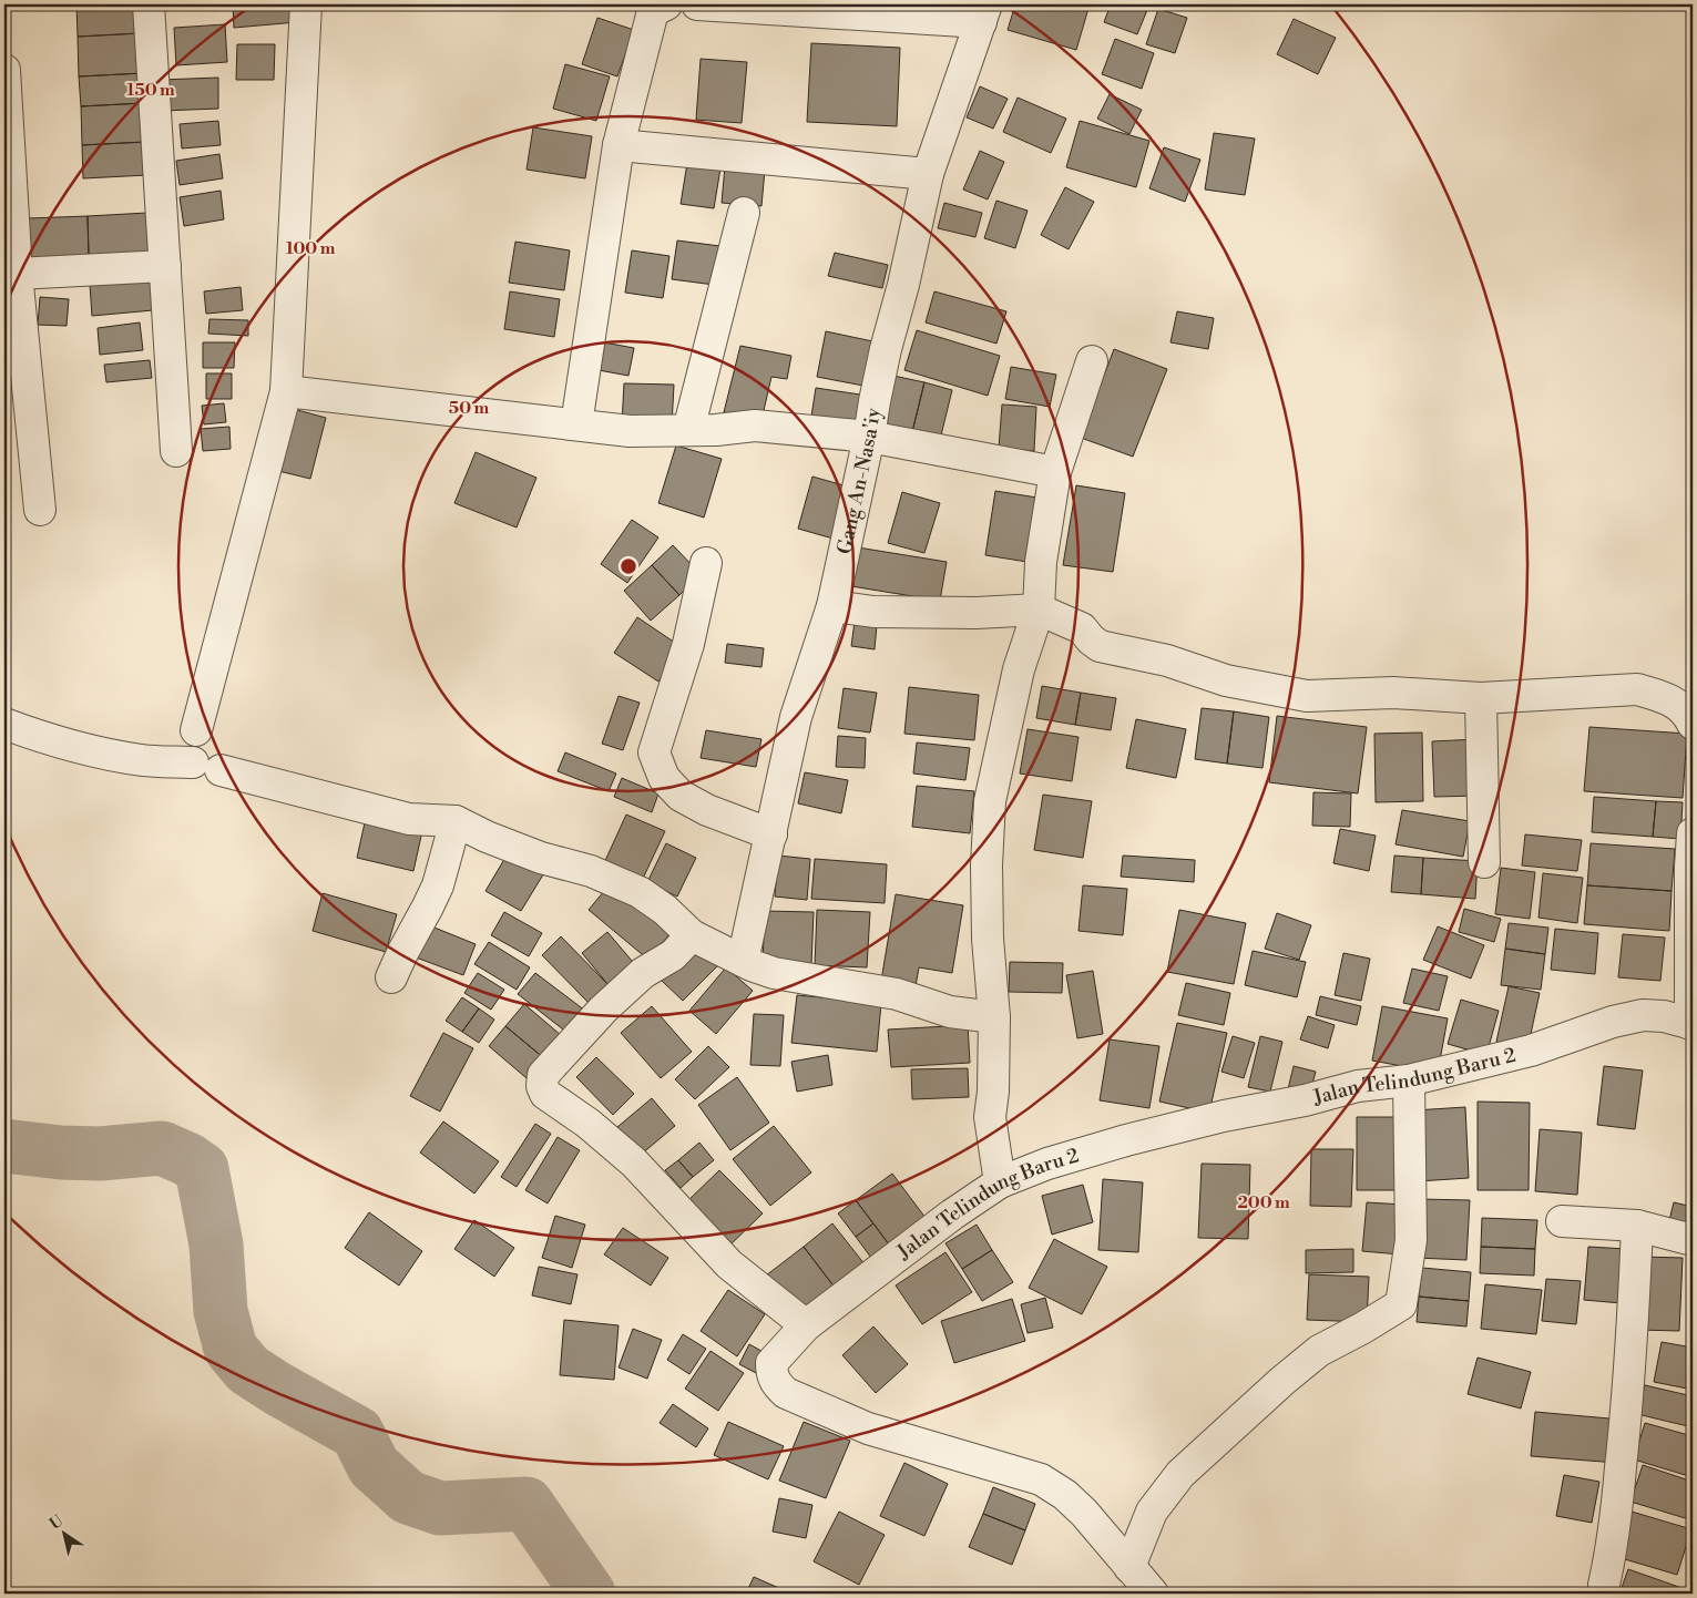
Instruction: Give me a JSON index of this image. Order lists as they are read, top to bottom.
{
  "streets": {
    "street": ["Gang An-Nasa'iy", "Jalan Telindung Baru 2"]
  },
  "north": "top left",
  "rings": [
    "150 m",
    "100 m",
    "50 m",
    "200 m"
  ]
}
